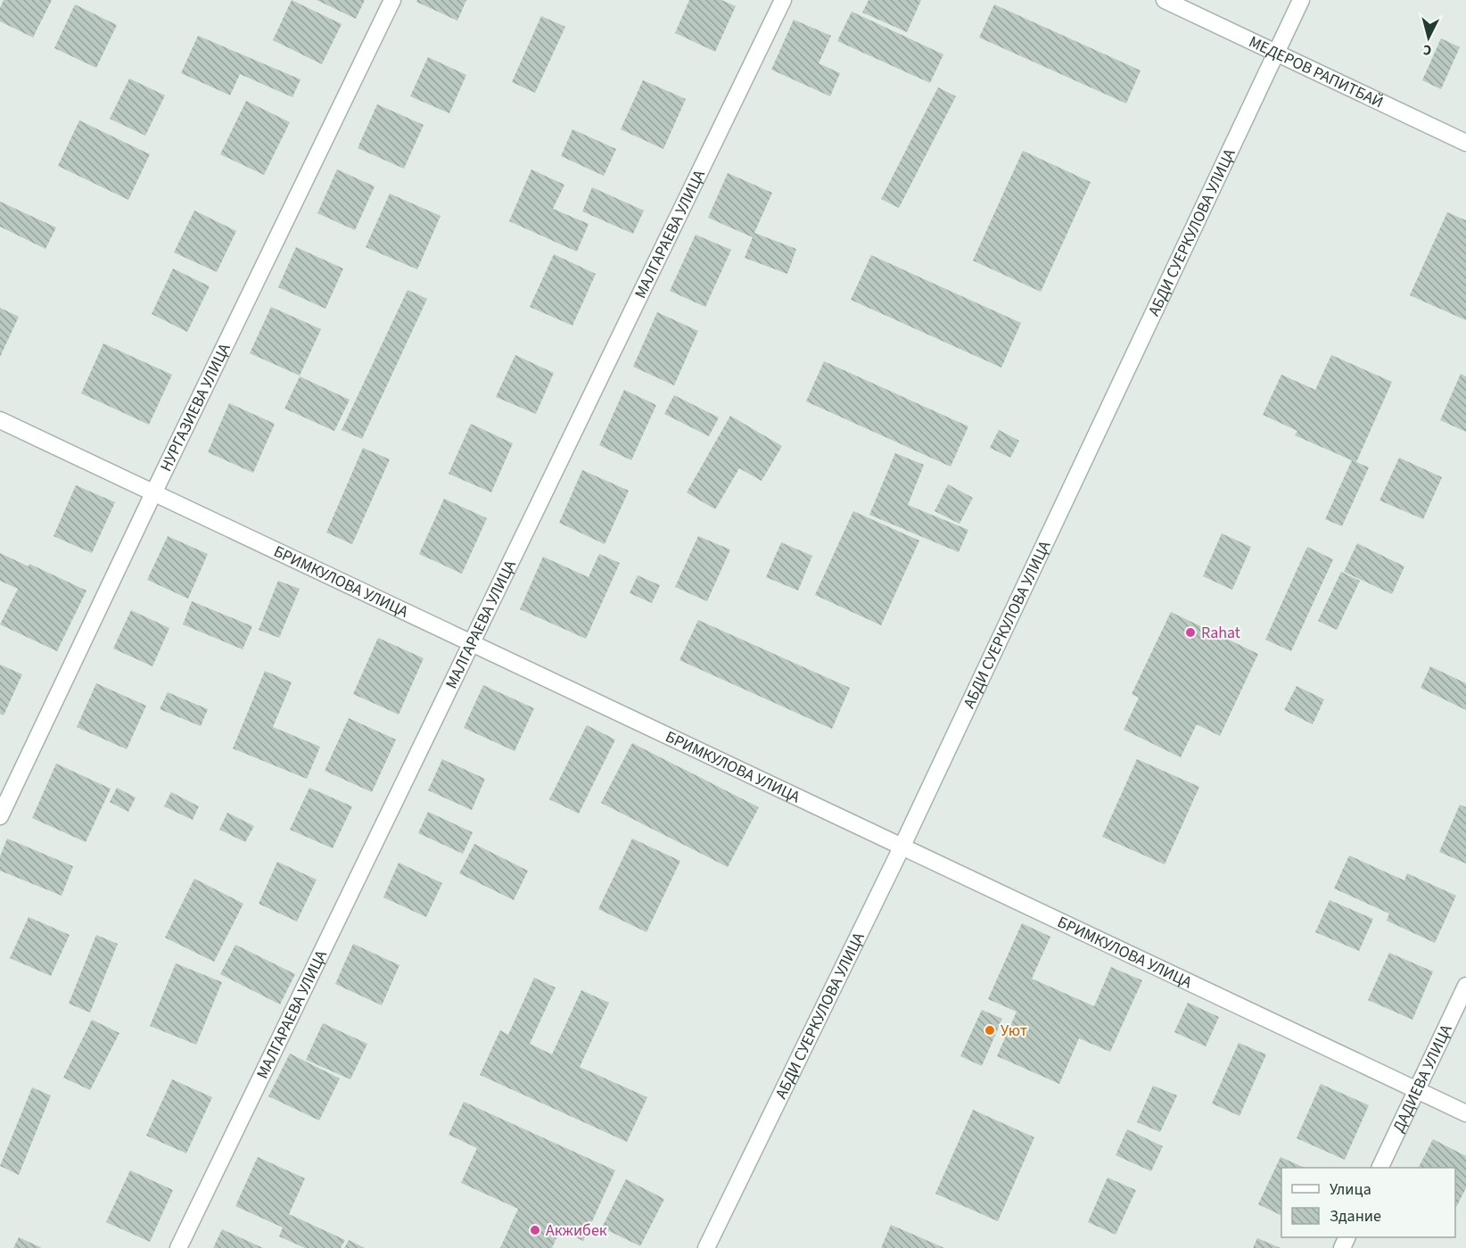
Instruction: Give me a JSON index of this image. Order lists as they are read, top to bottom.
{
  "streets": {
    "street": [
      "МЕДЕРОВ РАПИТБАЙ",
      "АБДИ СУЕРКУЛОВА УЛИЦА",
      "МАЛГАРАЕВА УЛИЦА",
      "НУРГАЗИЕВА УЛИЦА",
      "БРИМКУЛОВА УЛИЦА",
      "ДАДИЕВА УЛИЦА"
    ]
  },
  "crossings": [
    ["МЕДЕРОВ РАПИТБАЙ", "АБДИ СУЕРКУЛОВА УЛИЦА"],
    ["АБДИ СУЕРКУЛОВА УЛИЦА", "БРИМКУЛОВА УЛИЦА"],
    ["МАЛГАРАЕВА УЛИЦА", "БРИМКУЛОВА УЛИЦА"],
    ["НУРГАЗИЕВА УЛИЦА", "БРИМКУЛОВА УЛИЦА"],
    ["БРИМКУЛОВА УЛИЦА", "ДАДИЕВА УЛИЦА"]
  ],
  "places": ["Rahat", "Уют", "Акжибек"],
  "legend": ["Улица", "Здание"],
  "north": "bottom"
}
